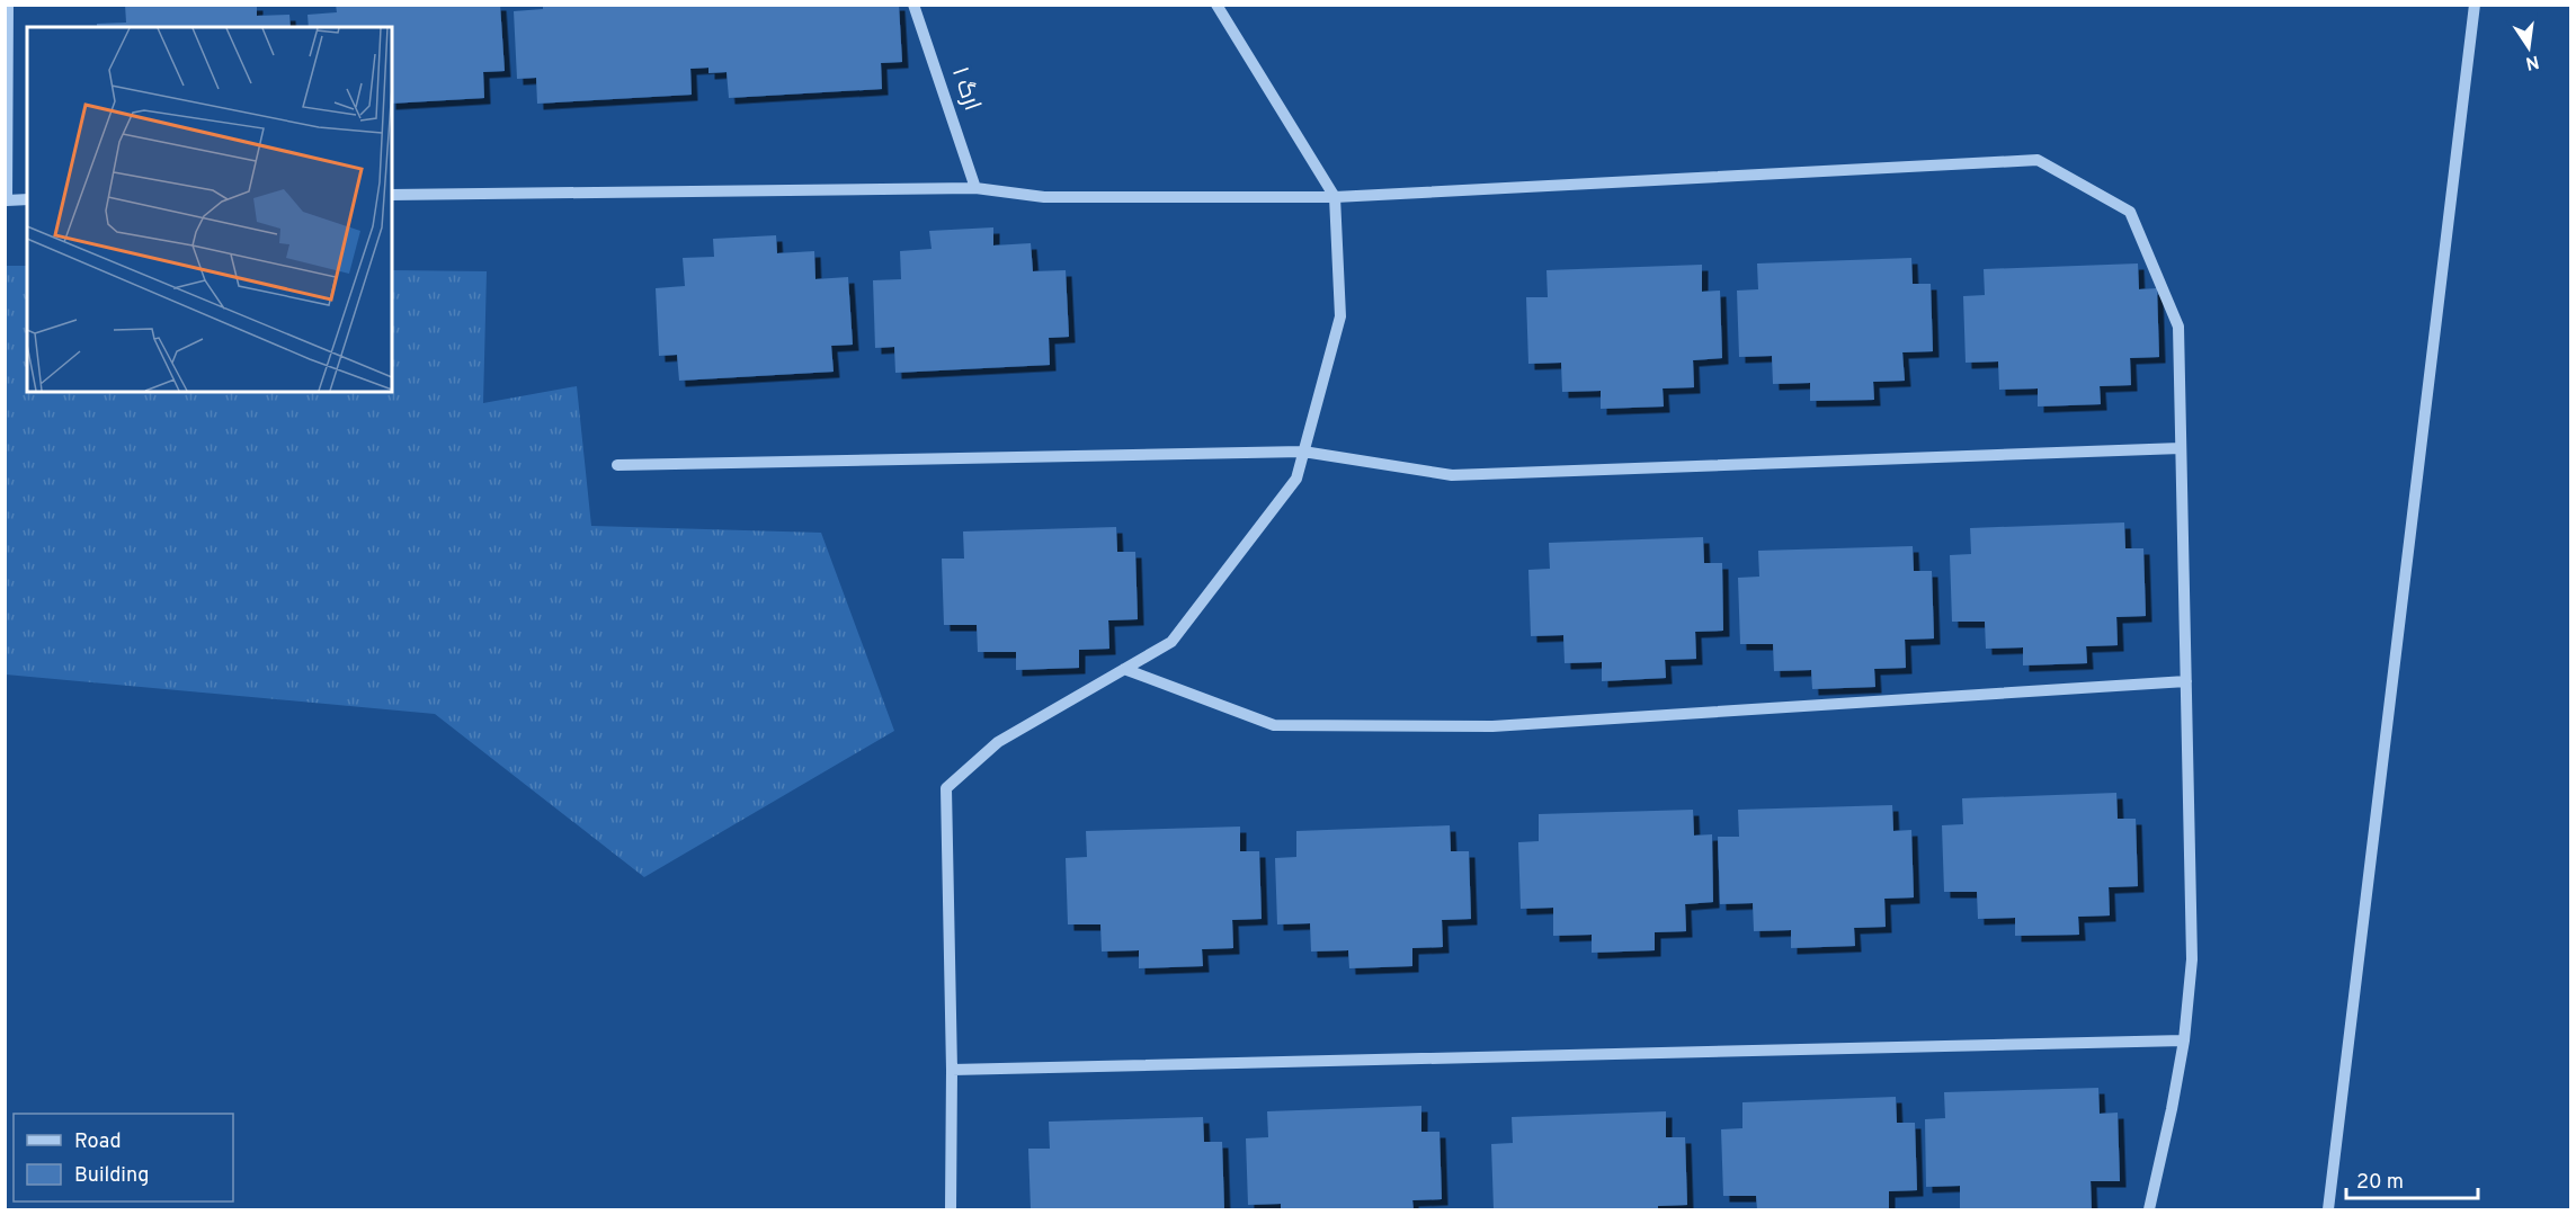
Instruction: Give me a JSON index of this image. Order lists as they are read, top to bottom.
{
  "streets": {
    "street": ["ارگ ۱"]
  },
  "legend": ["Road", "Building"],
  "scale_bar": "20 m",
  "north": "bottom"
}
